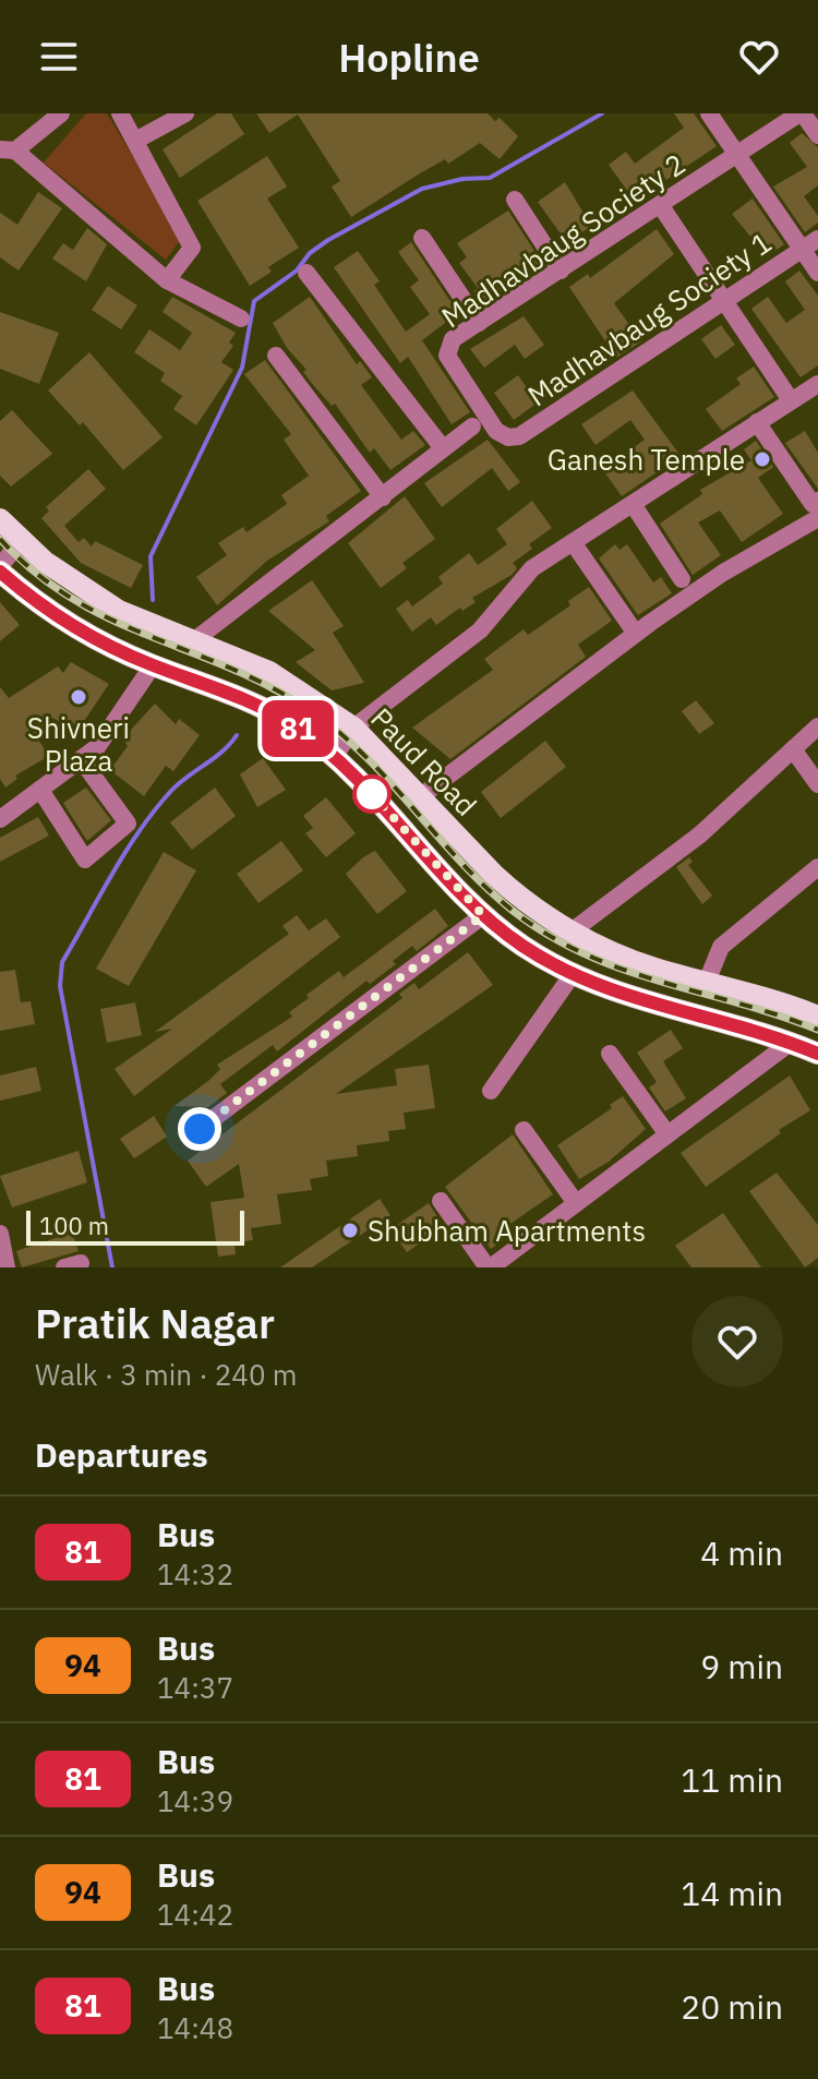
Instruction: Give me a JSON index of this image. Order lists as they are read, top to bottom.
{
  "streets": {
    "main road": ["Paud Road"],
    "street": ["Madhavbaug Society 2", "Madhavbaug Society 1"]
  },
  "crossings": [
    ["Madhavbaug Society 2", "Madhavbaug Society 1"]
  ],
  "places": ["Ganesh Temple", "Shivneri Plaza", "Shubham Apartments"],
  "lines": ["bus line 81"],
  "scale_bar": "100 m",
  "page": {
    "header": "Hopline",
    "on_map": "81",
    "scale": "100 m",
    "heading": [
      ["Pratik Nagar", "Walk · 3 min · 240 m"],
      "Departures"
    ],
    "list": [
      {
        "mark": "81",
        "name": "Bus",
        "note": "14:32",
        "value": "4 min"
      },
      {
        "mark": "94",
        "name": "Bus",
        "note": "14:37",
        "value": "9 min"
      },
      {
        "mark": "81",
        "name": "Bus",
        "note": "14:39",
        "value": "11 min"
      },
      {
        "mark": "94",
        "name": "Bus",
        "note": "14:42",
        "value": "14 min"
      },
      {
        "mark": "81",
        "name": "Bus",
        "note": "14:48",
        "value": "20 min"
      }
    ]
  }
}
